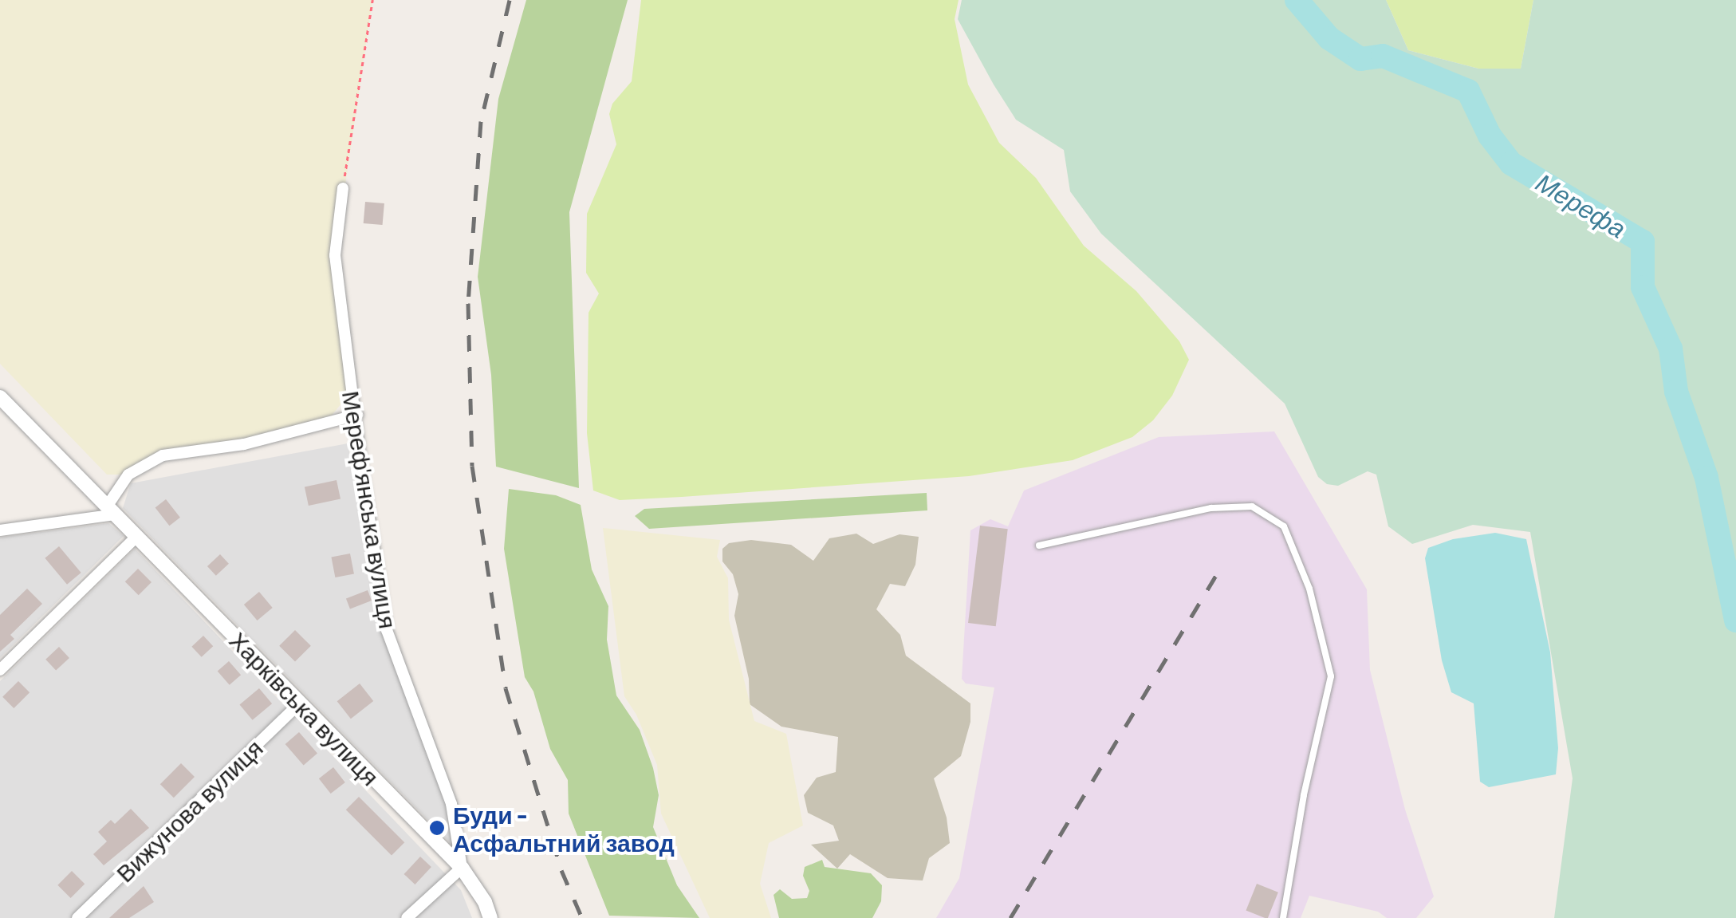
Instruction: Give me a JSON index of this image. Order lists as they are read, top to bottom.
{
  "streets": {
    "street": ["Мереф'янська вулиця", "Харківська вулиця", "Вижунова вулиця"]
  },
  "crossings": [
    ["Мереф'янська вулиця", "Харківська вулиця"],
    ["Харківська вулиця", "Вижунова вулиця"]
  ],
  "water": ["Мерефа"],
  "places": ["Буди - Асфальтний завод"]
}
